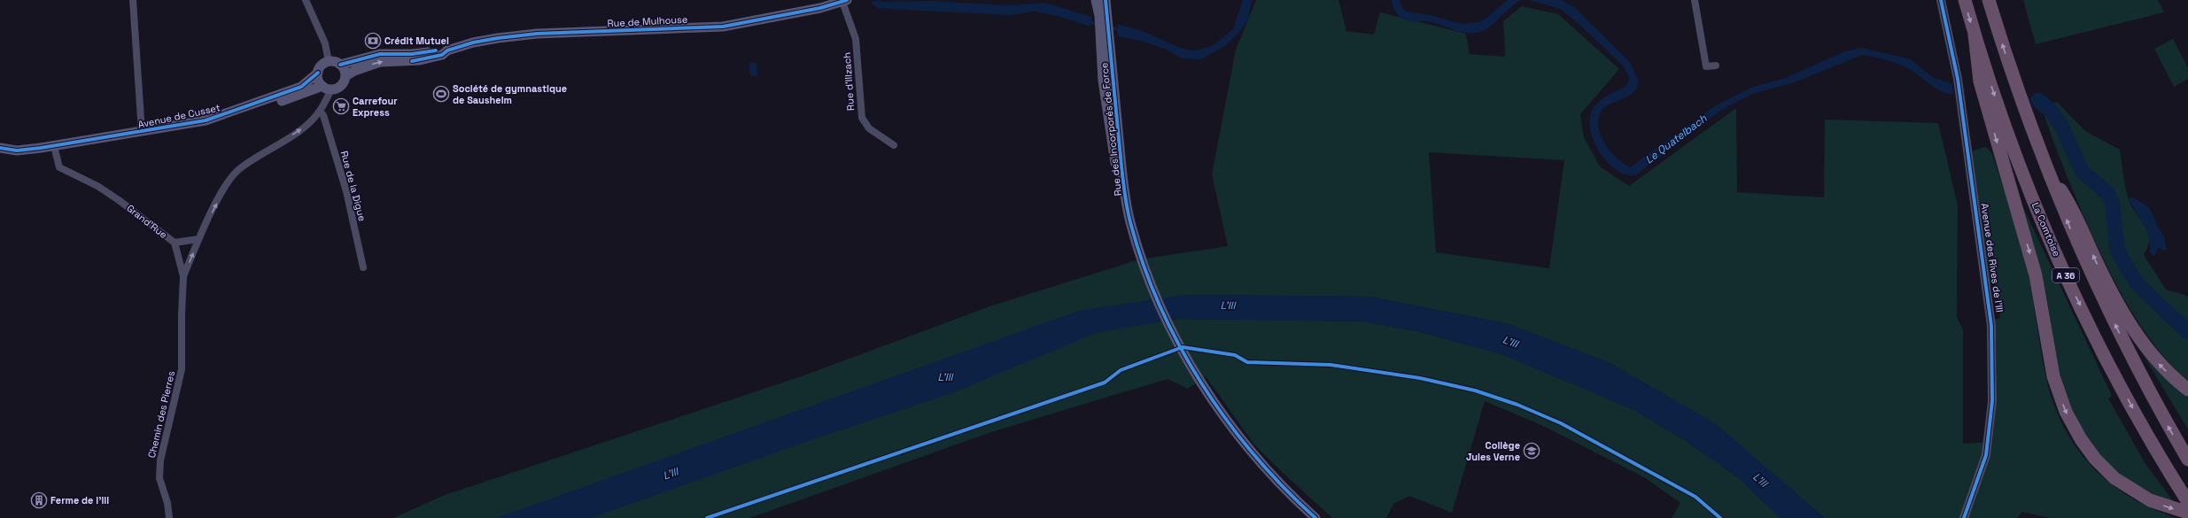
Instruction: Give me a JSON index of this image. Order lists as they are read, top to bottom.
{
  "streets": {
    "highway": ["La Comtoise", "A 36"],
    "main road": ["Rue de Mulhouse", "Avenue de Cusset", "Rue des Incorporés de Force"],
    "street": [
      "Rue d'Illzach",
      "Rue de la Digue",
      "Grand'Rue",
      "Avenue des Rives de l'Ill",
      "Chemin des Pierres"
    ]
  },
  "crossings": [
    ["Rue de Mulhouse", "Rue d'Illzach"],
    ["Rue de Mulhouse", "Avenue de Cusset"],
    ["Avenue de Cusset", "Grand'Rue"]
  ],
  "water": ["Le Quatelbach", "L'Ill"],
  "places": {
    "bank": ["Crédit Mutuel"],
    "sports": ["Société de gymnastique de Sausheim"],
    "supermarket": ["Carrefour Express"],
    "school or university": ["Collège Jules Verne"],
    "building": ["Ferme de l'Ill"]
  }
}
